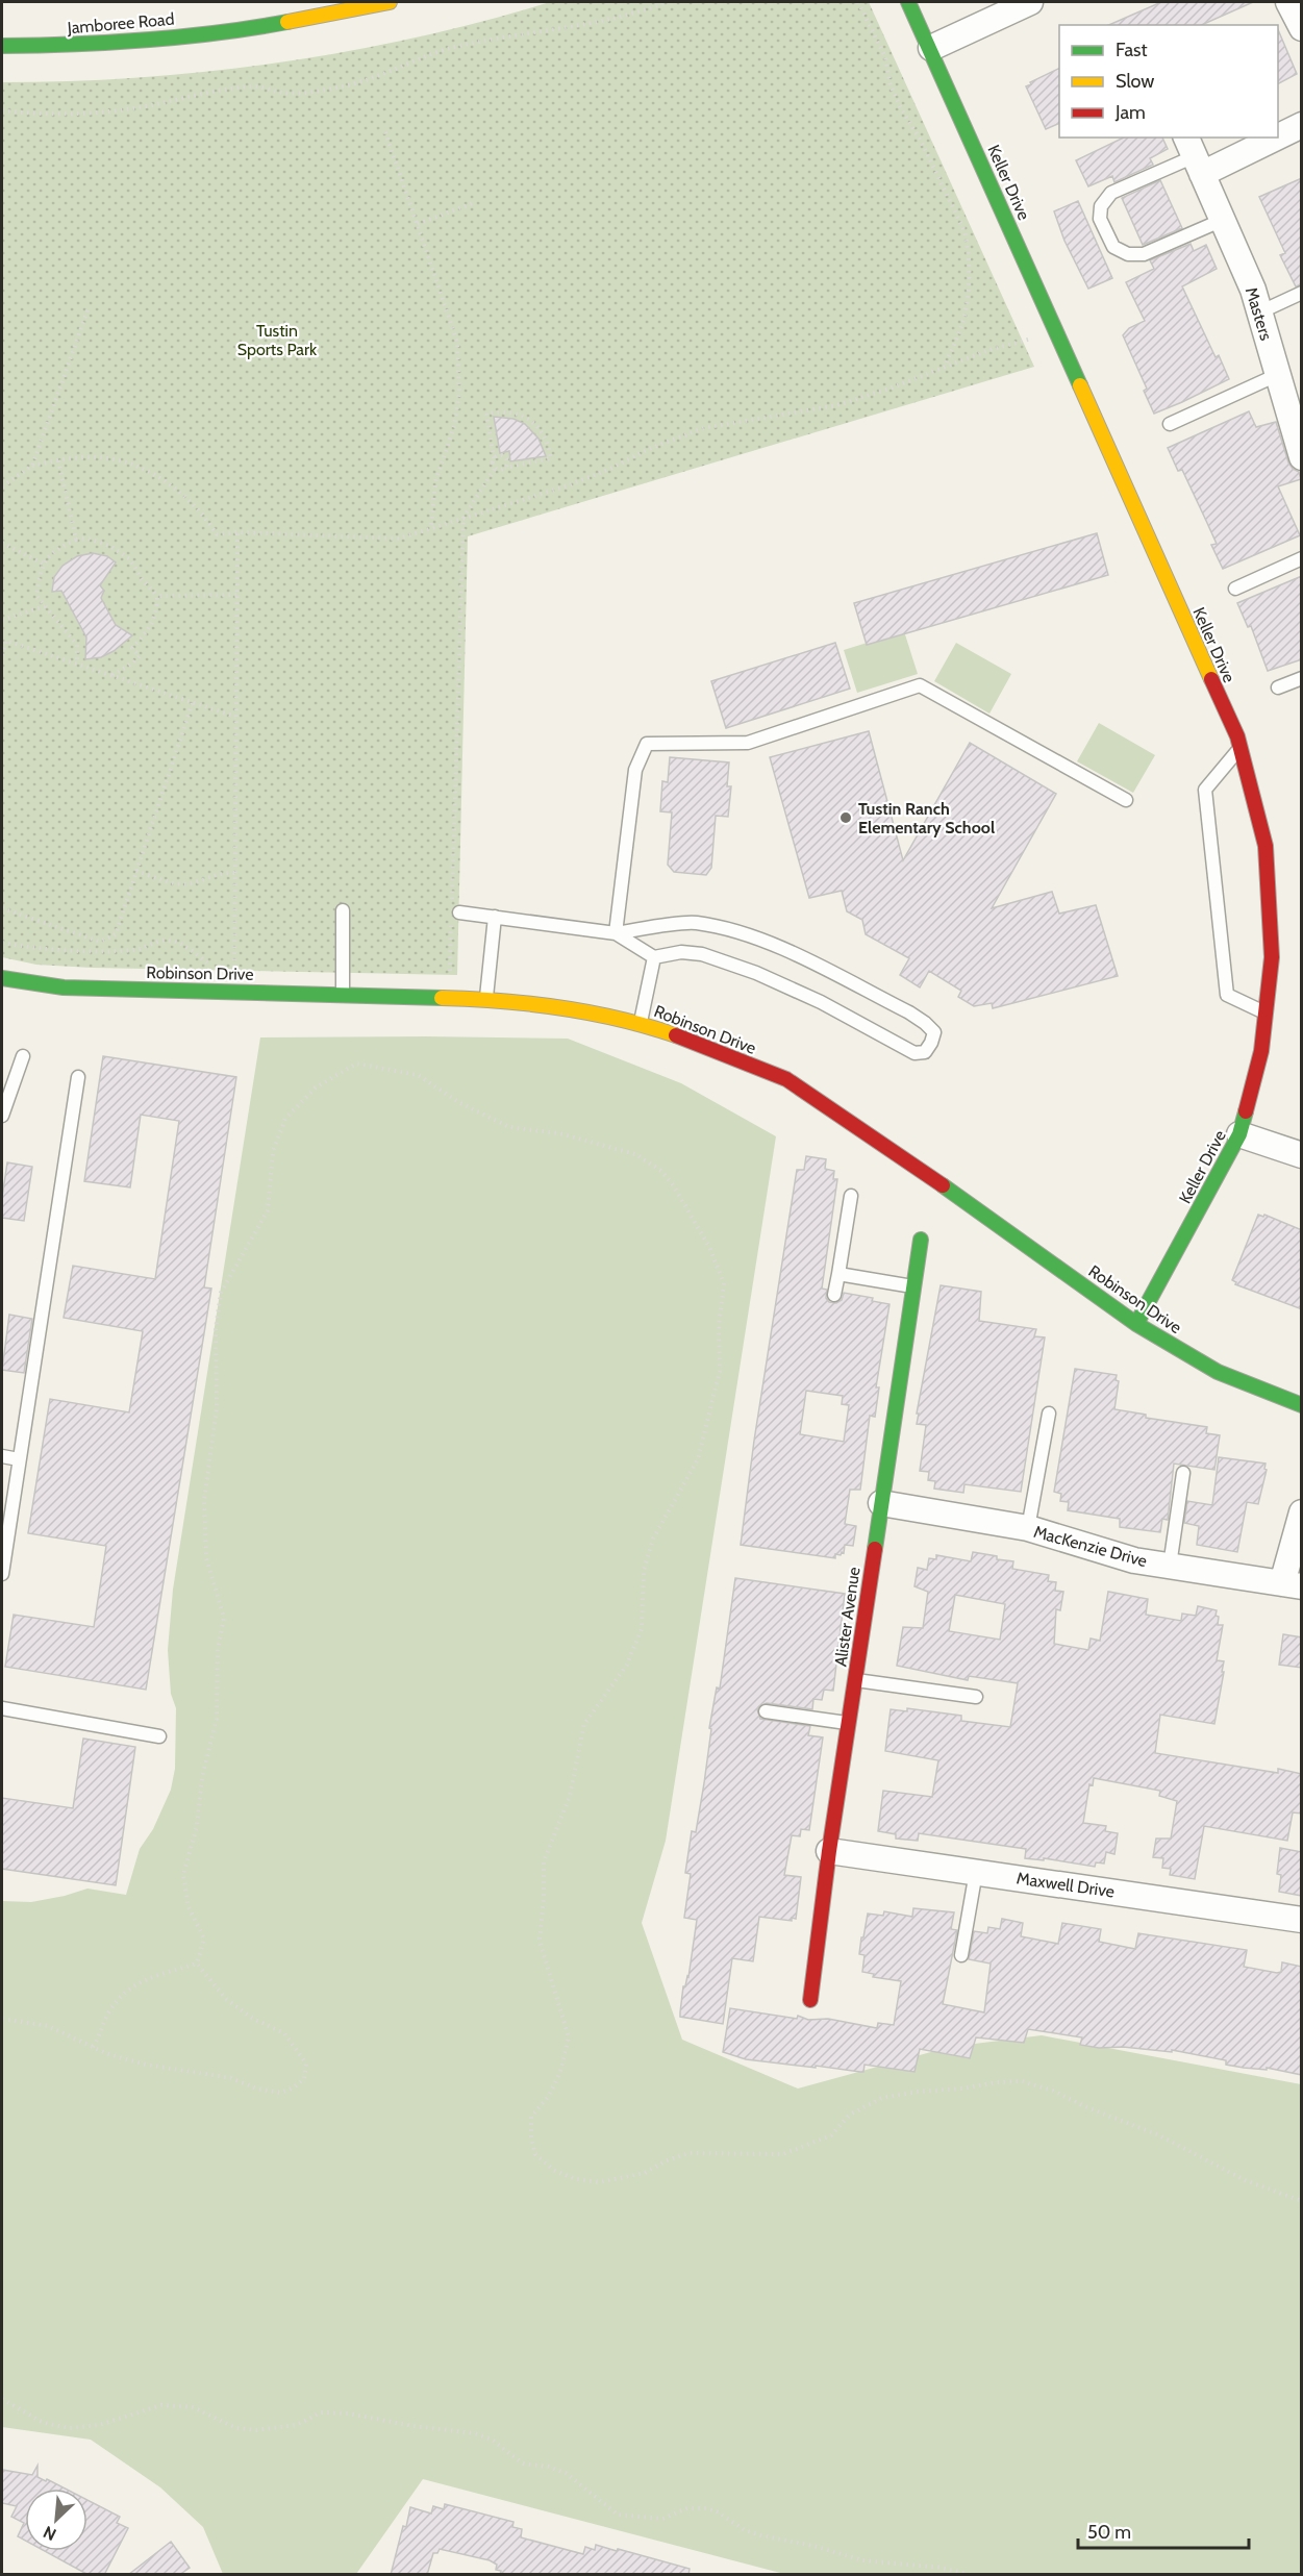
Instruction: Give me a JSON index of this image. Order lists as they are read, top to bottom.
{
  "streets": {
    "street": [
      "Jamboree Road",
      "Keller Drive",
      "Masters",
      "Robinson Drive",
      "MacKenzie Drive",
      "Alister Avenue",
      "Maxwell Drive"
    ]
  },
  "crossings": [
    ["Keller Drive", "Robinson Drive"],
    ["MacKenzie Drive", "Alister Avenue"],
    ["Alister Avenue", "Maxwell Drive"]
  ],
  "parks": ["Tustin Sports Park"],
  "places": ["Tustin Ranch Elementary School"],
  "legend": ["Fast", "Slow", "Jam"],
  "scale_bar": "50 m",
  "north": "bottom left"
}
